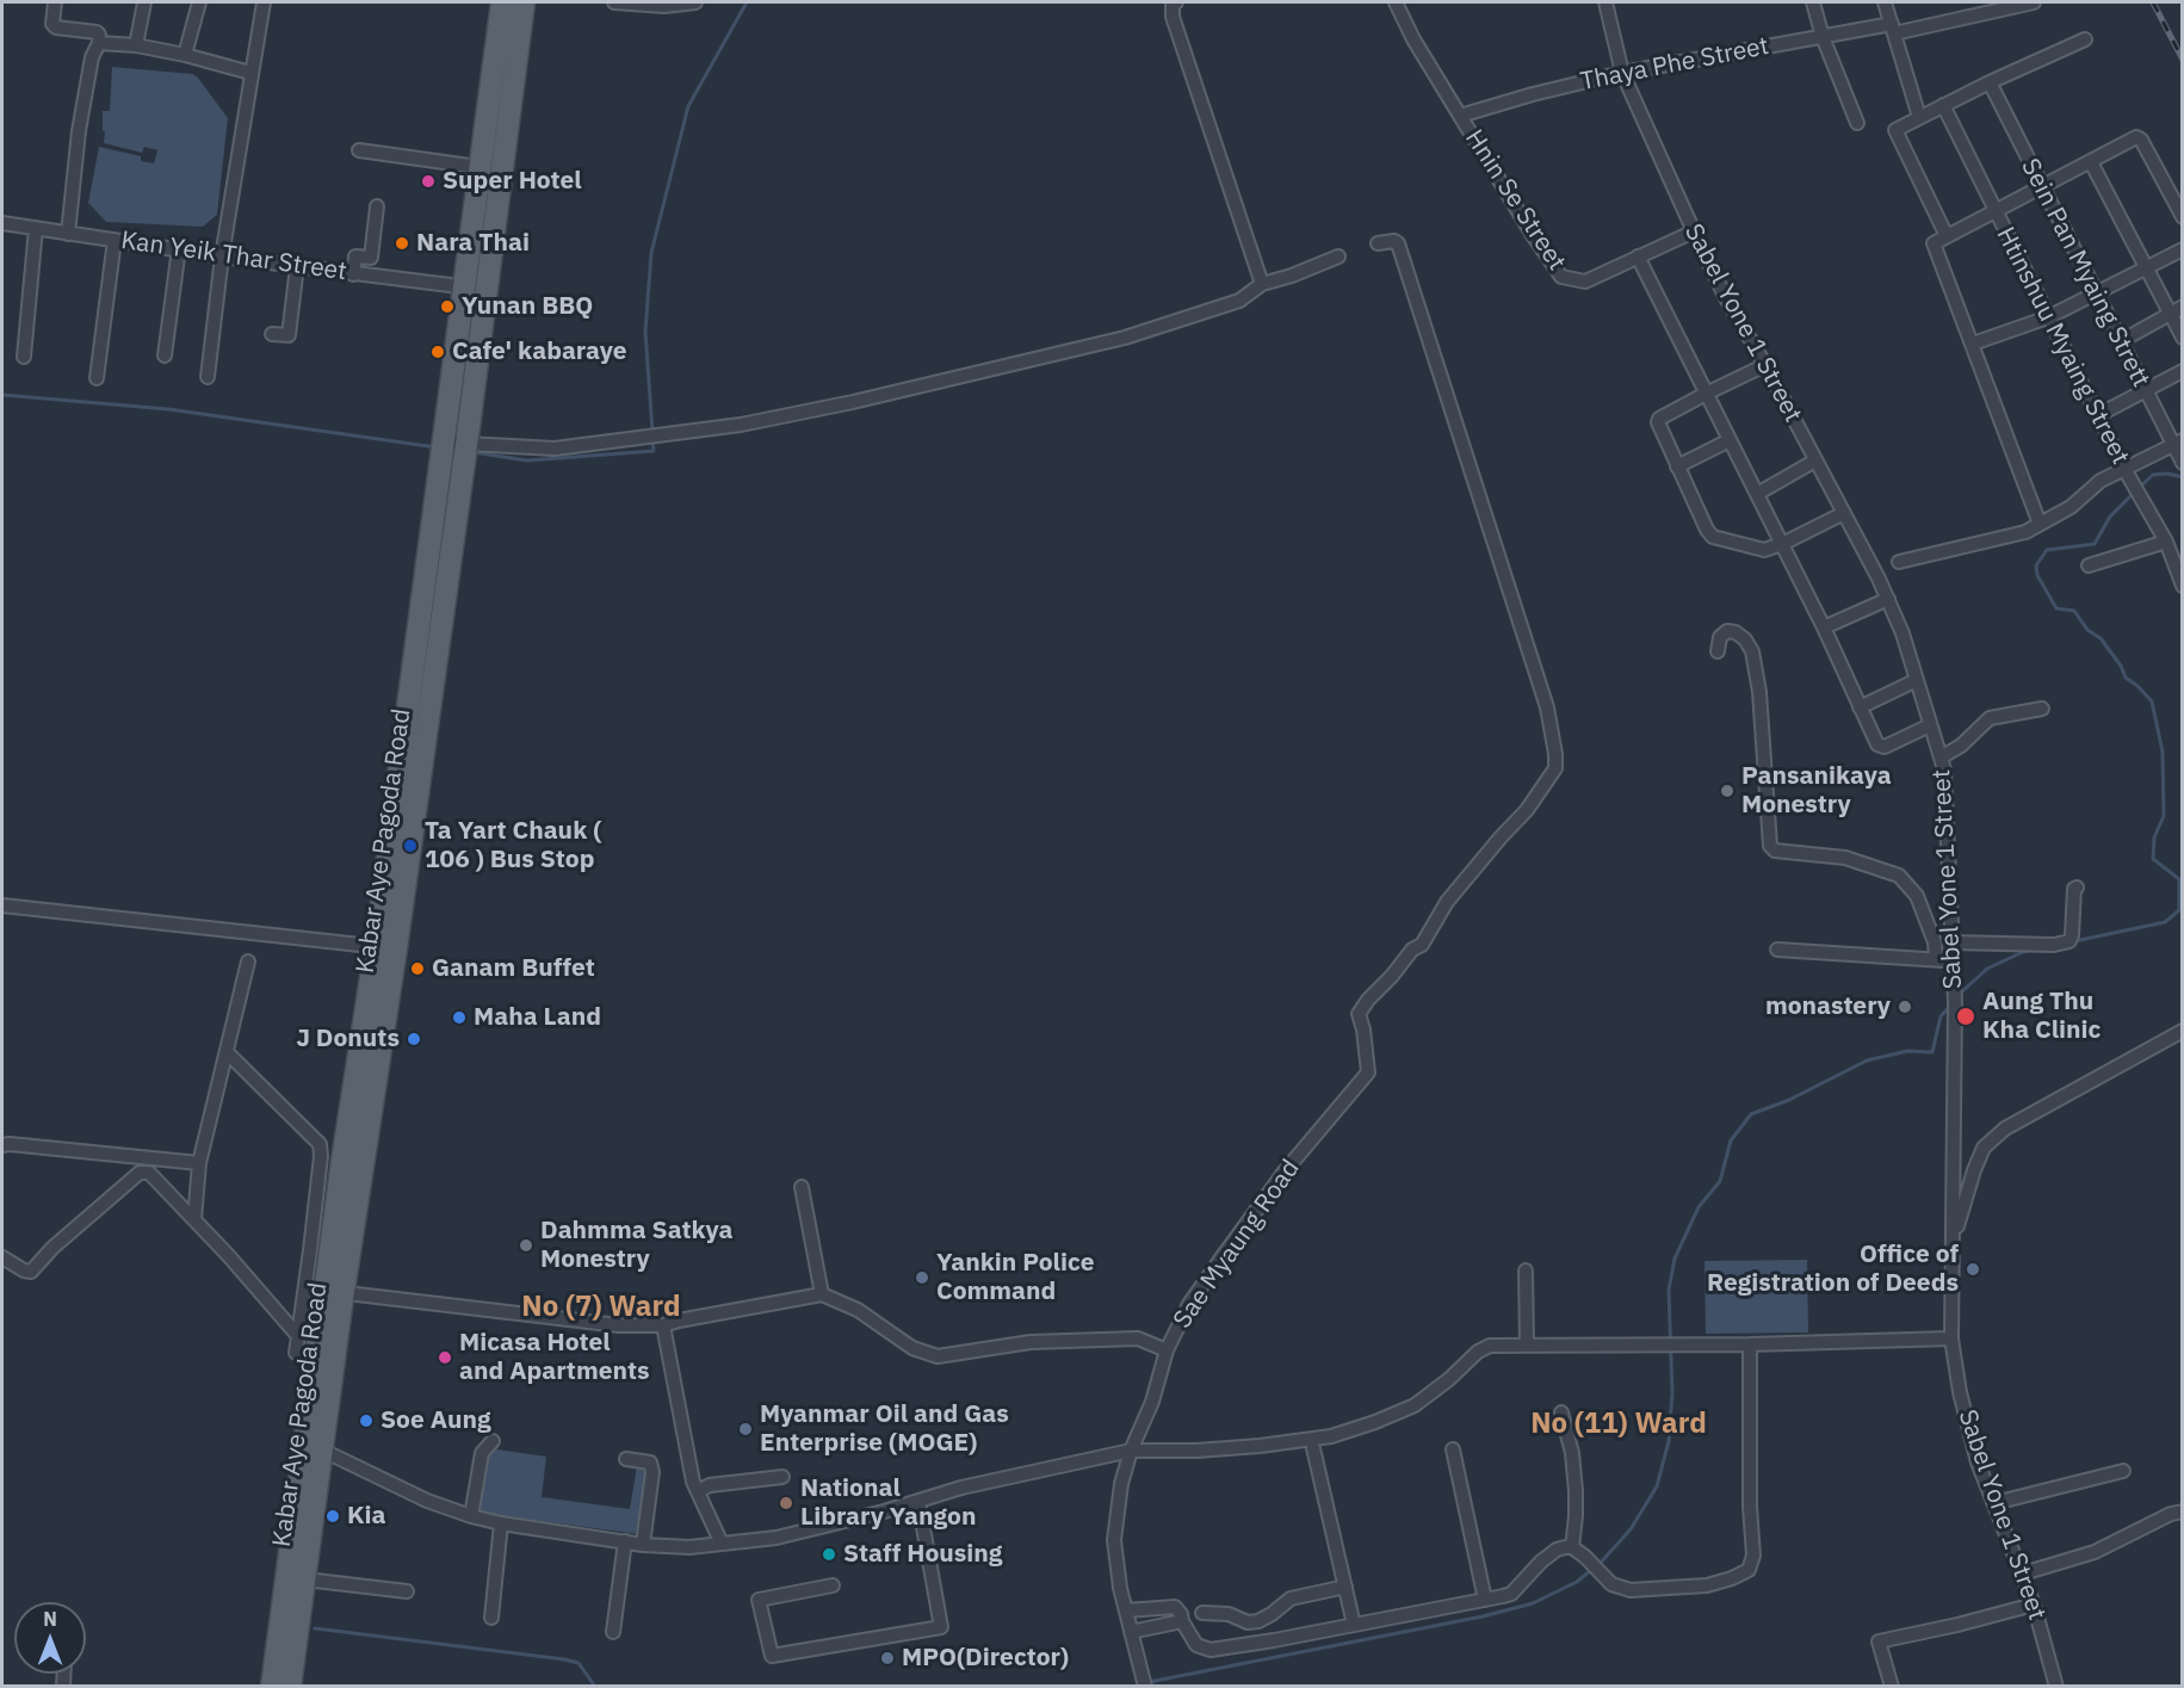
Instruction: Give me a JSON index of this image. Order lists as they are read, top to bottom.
{
  "streets": {
    "main road": ["Kabar Aye Pagoda Road"],
    "street": [
      "Thaya Phe Street",
      "Hnin Se Street",
      "Kan Yeik Thar Street",
      "Sein Pan Myaing Strett",
      "Sabel Yone 1 Street",
      "Htinshuu Myaing Street",
      "Sae Myaung Road"
    ]
  },
  "crossings": [
    ["Thaya Phe Street", "Hnin Se Street"],
    ["Thaya Phe Street", "Sabel Yone 1 Street"],
    ["Hnin Se Street", "Sabel Yone 1 Street"],
    ["Kan Yeik Thar Street", "Kabar Aye Pagoda Road"]
  ],
  "districts": ["No (7) Ward", "No (11) Ward"],
  "places": [
    "Super Hotel",
    "Nara Thai",
    "Yunan BBQ",
    "Cafe' kabaraye",
    "Pansanikaya Monestry",
    "Ta Yart Chauk ( 106 ) Bus Stop",
    "Ganam Buffet",
    "monastery",
    "Aung Thu Kha Clinic",
    "Maha Land",
    "J Donuts",
    "Dahmma Satkya Monestry",
    "Office of Registration of Deeds",
    "Yankin Police Command",
    "Micasa Hotel and Apartments",
    "Soe Aung",
    "Myanmar Oil and Gas Enterprise (MOGE)",
    "National Library Yangon",
    "Kia",
    "Staff Housing",
    "MPO(Director)"
  ],
  "north": "top"
}
